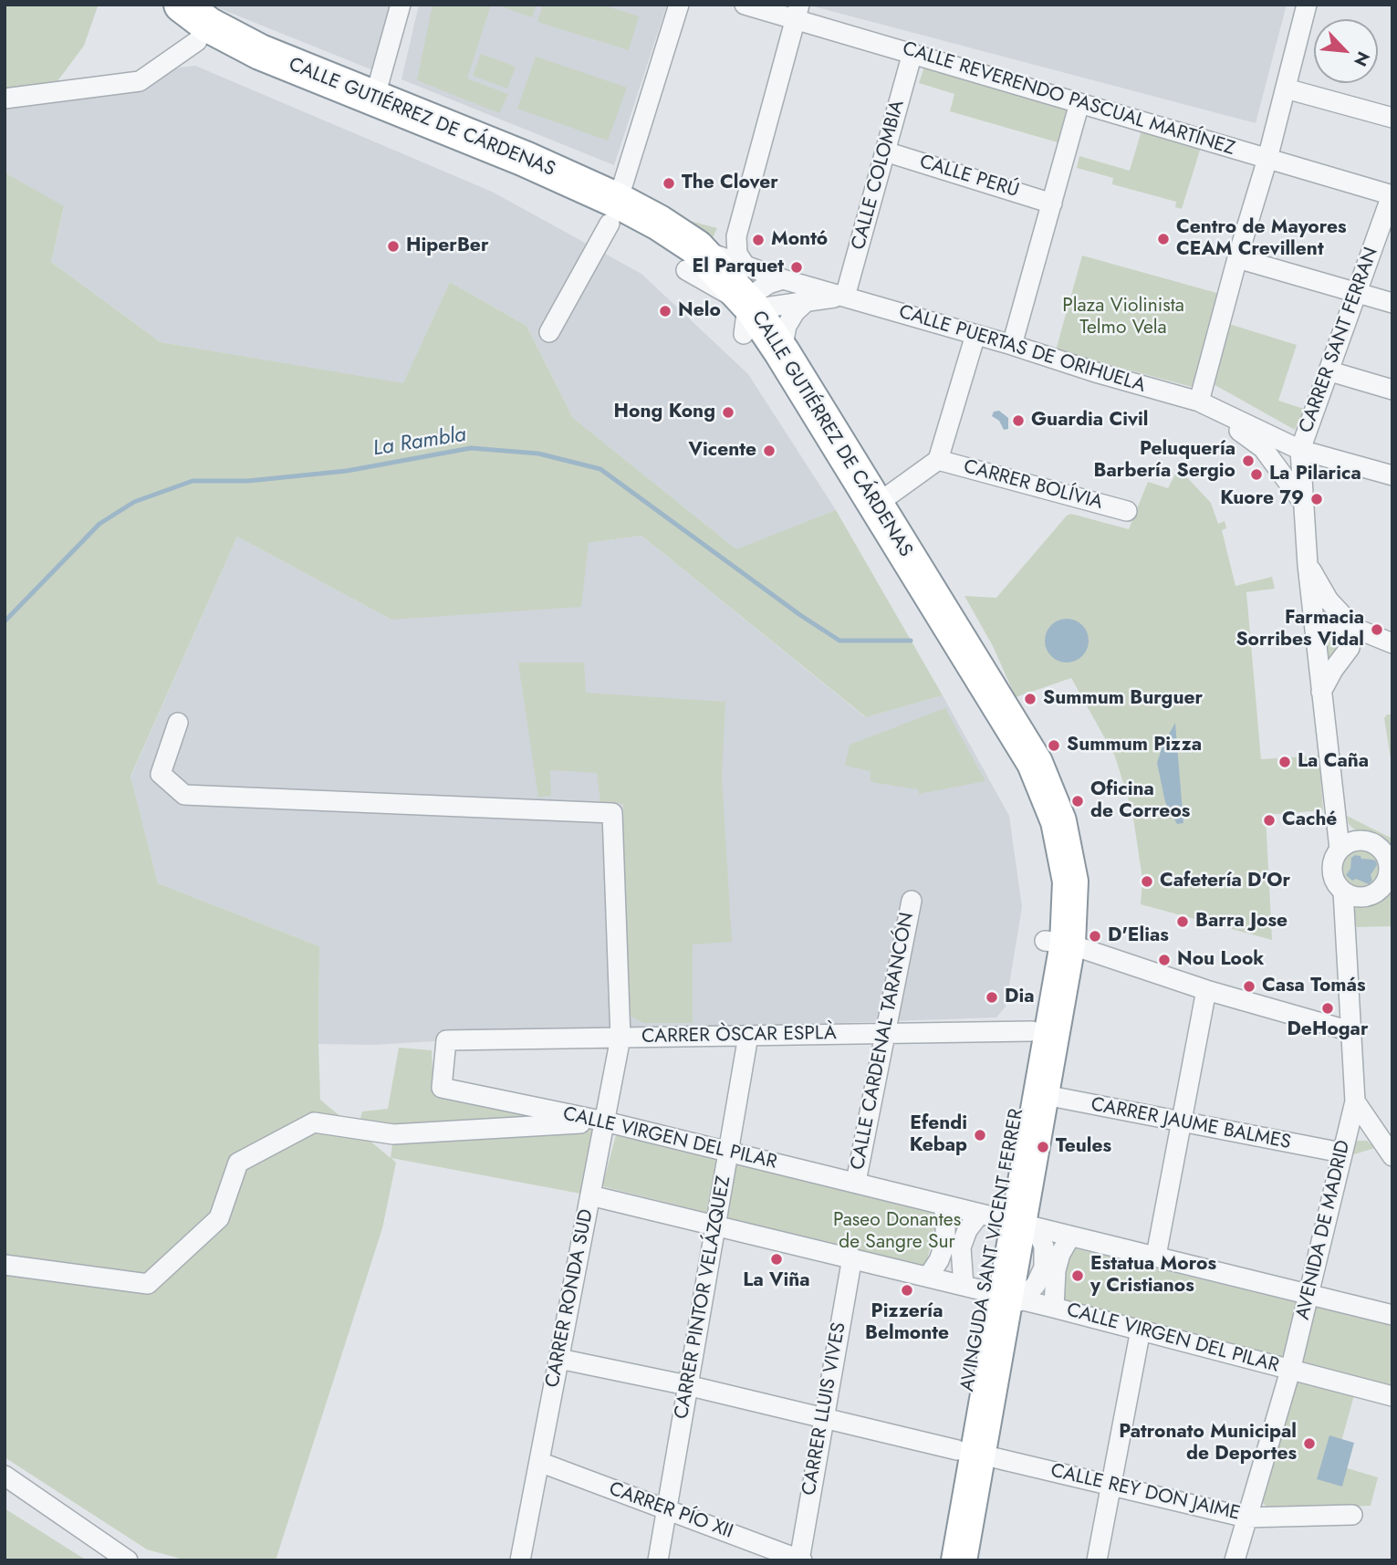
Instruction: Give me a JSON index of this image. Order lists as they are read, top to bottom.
{
  "streets": {
    "highway": ["CALLE GUTIÉRREZ DE CÁRDENAS", "AVINGUDA SANT VICENT FERRER"],
    "street": [
      "CALLE REVERENDO PASCUAL MARTÍNEZ",
      "CALLE COLOMBIA",
      "CALLE PERÚ",
      "CARRER SANT FERRAN",
      "CALLE PUERTAS DE ORIHUELA",
      "CARRER BOLÍVIA",
      "CARRER ÒSCAR ESPLÀ",
      "CALLE CARDENAL TARANCÓN",
      "CARRER JAUME BALMES",
      "CALLE VIRGEN DEL PILAR",
      "AVENIDA DE MADRID",
      "CARRER PINTOR VELÁZQUEZ",
      "CARRER RONDA SUD",
      "CARRER LLUIS VIVES",
      "CALLE REY DON JAIME",
      "CARRER PÍO XII"
    ]
  },
  "crossings": [
    ["CALLE REVERENDO PASCUAL MARTÍNEZ", "CALLE COLOMBIA"],
    ["CALLE REVERENDO PASCUAL MARTÍNEZ", "CARRER SANT FERRAN"],
    ["CALLE GUTIÉRREZ DE CÁRDENAS", "CALLE PUERTAS DE ORIHUELA"],
    ["CALLE GUTIÉRREZ DE CÁRDENAS", "CARRER BOLÍVIA"],
    ["CALLE GUTIÉRREZ DE CÁRDENAS", "AVINGUDA SANT VICENT FERRER"],
    ["CALLE COLOMBIA", "CALLE PERÚ"],
    ["CALLE COLOMBIA", "CALLE PUERTAS DE ORIHUELA"],
    ["CARRER SANT FERRAN", "CALLE PUERTAS DE ORIHUELA"],
    ["CALLE PUERTAS DE ORIHUELA", "CARRER BOLÍVIA"],
    ["CARRER ÒSCAR ESPLÀ", "CALLE CARDENAL TARANCÓN"],
    ["CARRER ÒSCAR ESPLÀ", "CALLE VIRGEN DEL PILAR"],
    ["CARRER ÒSCAR ESPLÀ", "AVINGUDA SANT VICENT FERRER"],
    ["CARRER ÒSCAR ESPLÀ", "CARRER PINTOR VELÁZQUEZ"],
    ["CARRER ÒSCAR ESPLÀ", "CARRER RONDA SUD"],
    ["CALLE CARDENAL TARANCÓN", "CALLE VIRGEN DEL PILAR"],
    ["CARRER JAUME BALMES", "AVENIDA DE MADRID"],
    ["CARRER JAUME BALMES", "AVINGUDA SANT VICENT FERRER"],
    ["CALLE VIRGEN DEL PILAR", "AVENIDA DE MADRID"],
    ["CALLE VIRGEN DEL PILAR", "AVINGUDA SANT VICENT FERRER"],
    ["CALLE VIRGEN DEL PILAR", "CARRER PINTOR VELÁZQUEZ"],
    ["CALLE VIRGEN DEL PILAR", "CARRER RONDA SUD"],
    ["CALLE VIRGEN DEL PILAR", "CARRER LLUIS VIVES"],
    ["AVENIDA DE MADRID", "CALLE REY DON JAIME"],
    ["AVINGUDA SANT VICENT FERRER", "CALLE REY DON JAIME"],
    ["CARRER PINTOR VELÁZQUEZ", "CALLE REY DON JAIME"],
    ["CARRER PINTOR VELÁZQUEZ", "CARRER PÍO XII"],
    ["CARRER RONDA SUD", "CALLE REY DON JAIME"],
    ["CARRER RONDA SUD", "CARRER PÍO XII"],
    ["CARRER LLUIS VIVES", "CALLE REY DON JAIME"],
    ["CARRER LLUIS VIVES", "CARRER PÍO XII"]
  ],
  "water": ["La Rambla"],
  "parks": ["Plaza Violinista Telmo Vela", "Paseo Donantes de Sangre Sur"],
  "places": [
    "The Clover",
    "Centro de Mayores CEAM Crevillent",
    "Montó",
    "HiperBer",
    "El Parquet",
    "Nelo",
    "Hong Kong",
    "Guardia Civil",
    "Vicente",
    "Peluquería Barbería Sergio",
    "La Pilarica",
    "Kuore 79",
    "Farmacia Sorribes Vidal",
    "Summum Burguer",
    "Summum Pizza",
    "La Caña",
    "Oficina de Correos",
    "Caché",
    "Cafetería D'Or",
    "Barra Jose",
    "D'Elias",
    "Nou Look",
    "Casa Tomás",
    "Dia",
    "DeHogar",
    "Efendi Kebap",
    "Teules",
    "La Viña",
    "Estatua Moros y Cristianos",
    "Pizzería Belmonte",
    "Patronato Municipal de Deportes"
  ],
  "north": "bottom right"
}
